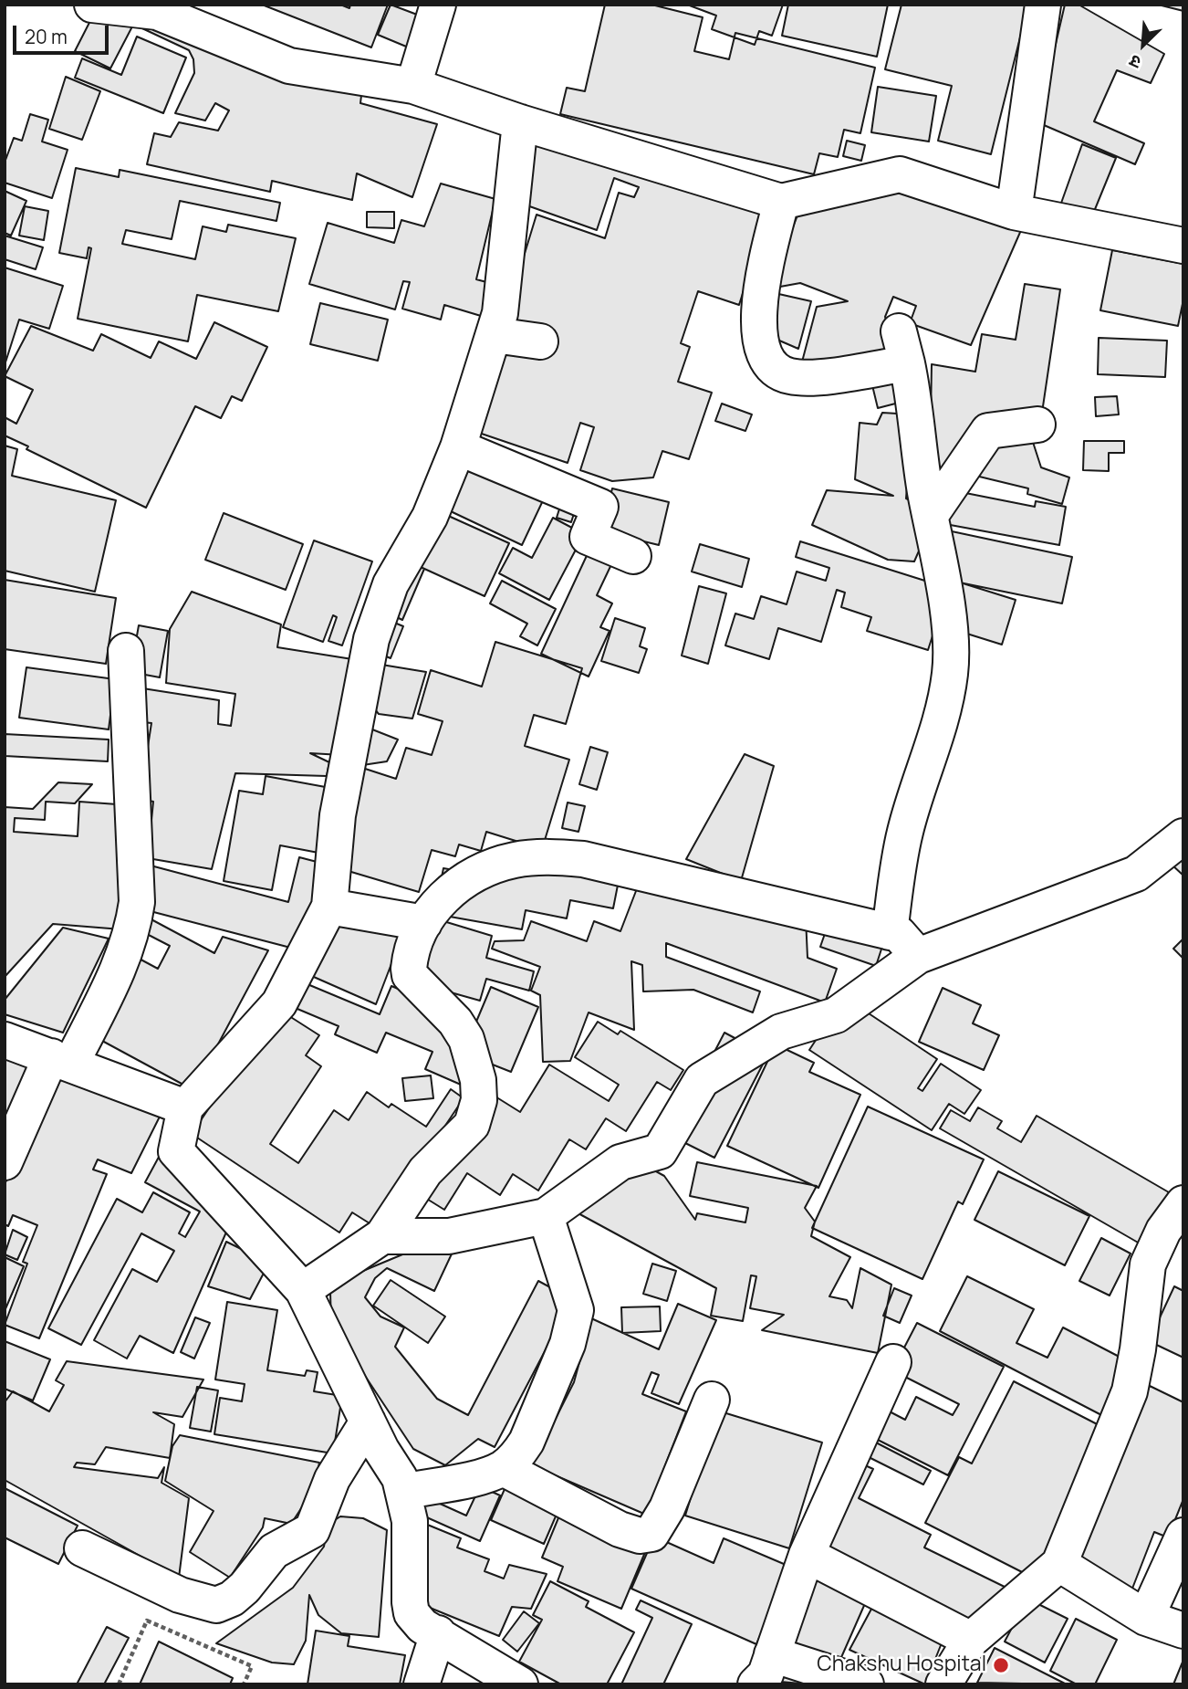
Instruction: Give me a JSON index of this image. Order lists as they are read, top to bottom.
{
  "places": ["Chakshu Hospital"],
  "scale_bar": "20 m",
  "north": "bottom left"
}
